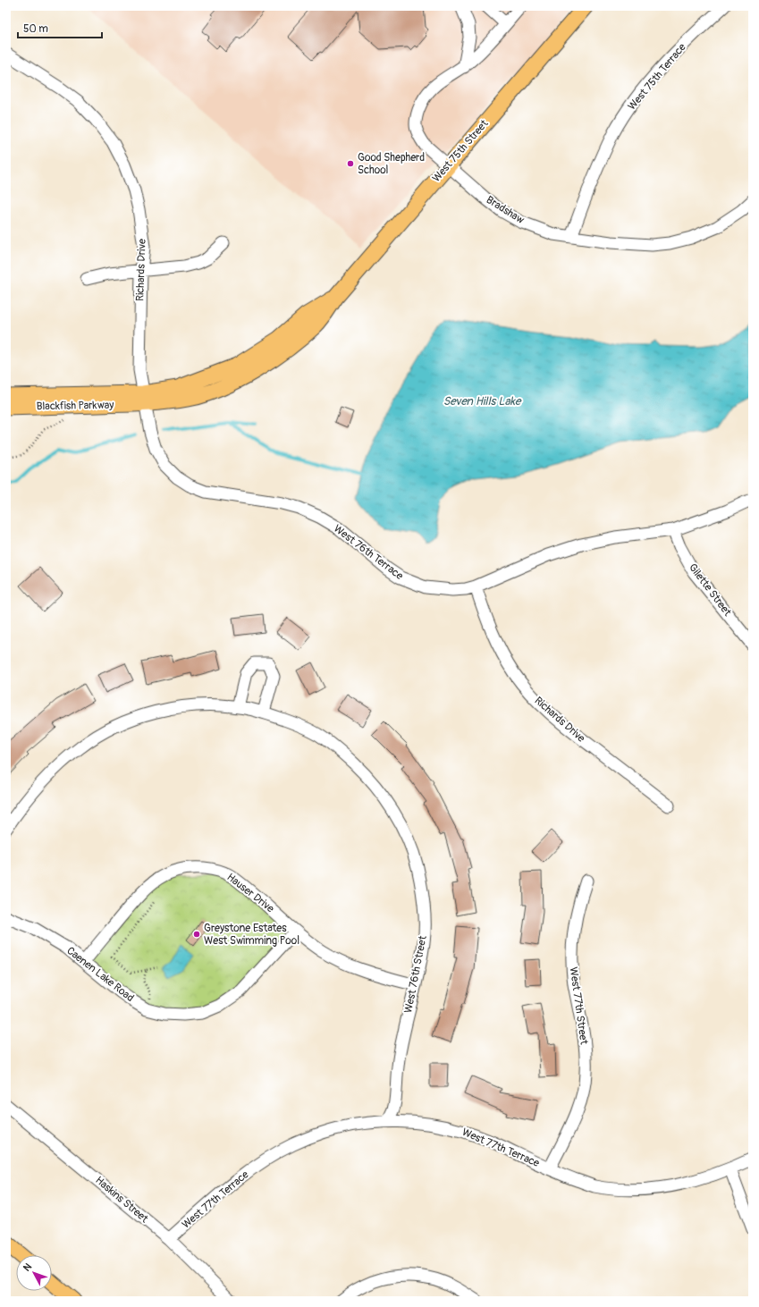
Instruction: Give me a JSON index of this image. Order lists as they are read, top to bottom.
{
  "streets": {
    "main road": ["West 75th Street", "Blackfish Parkway"],
    "street": [
      "West 75th Terrace",
      "Bradshaw",
      "Richards Drive",
      "West 76th Terrace",
      "Gilette Street",
      "Hauser Drive",
      "Caenen Lake Road",
      "West 76th Street",
      "West 77th Street",
      "West 77th Terrace",
      "Haskins Street"
    ]
  },
  "crossings": [
    ["West 75th Terrace", "Bradshaw"],
    ["West 75th Street", "Bradshaw"],
    ["West 75th Street", "Richards Drive"],
    ["West 75th Street", "Blackfish Parkway"],
    ["West 75th Street", "West 76th Terrace"],
    ["Richards Drive", "Blackfish Parkway"],
    ["Richards Drive", "West 76th Terrace"],
    ["Blackfish Parkway", "West 76th Terrace"],
    ["West 76th Terrace", "Gilette Street"],
    ["Hauser Drive", "Caenen Lake Road"],
    ["Hauser Drive", "West 76th Street"],
    ["West 76th Street", "West 77th Terrace"],
    ["West 77th Street", "West 77th Terrace"],
    ["West 77th Terrace", "Haskins Street"]
  ],
  "water": ["Seven Hills Lake"],
  "places": ["Good Shepherd School", "Greystone Estates West Swimming Pool"],
  "scale_bar": "50 m",
  "north": "top left"
}
